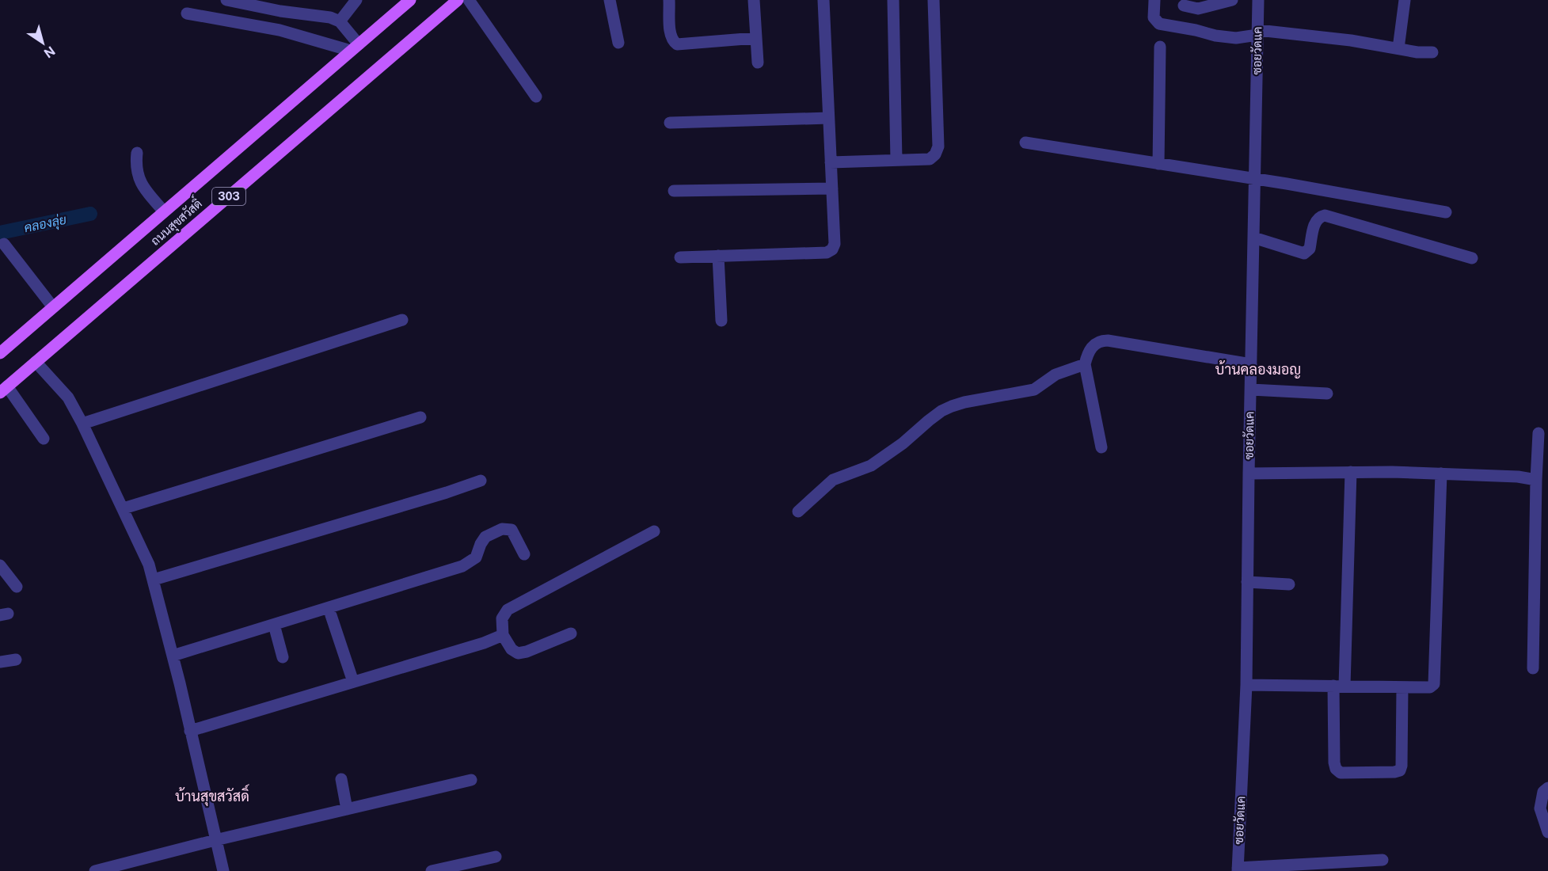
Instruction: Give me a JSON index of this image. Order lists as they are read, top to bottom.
{
  "streets": {
    "main road": ["303", "ถนนสุขสวัสดิ์"],
    "street": ["ซอยวัดแค"]
  },
  "districts": ["บ้านคลองมอญ", "บ้านสุขสวัสดิ์"],
  "water": ["คลองลุ่ย"],
  "north": "bottom right"
}
